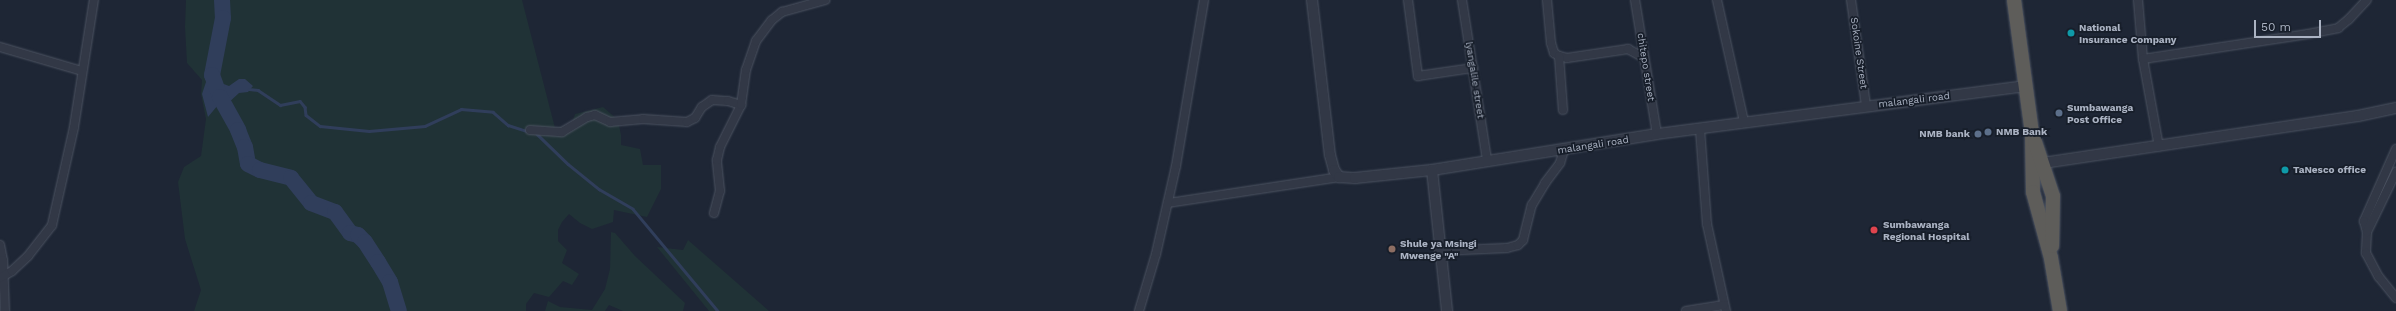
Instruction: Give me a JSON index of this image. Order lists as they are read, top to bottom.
{
  "streets": {
    "street": [
      "Sokoine Street",
      "chitepo street",
      "lyangalile street",
      "malangali road"
    ]
  },
  "crossings": [
    ["Sokoine Street", "malangali road"],
    ["chitepo street", "malangali road"],
    ["lyangalile street", "malangali road"]
  ],
  "places": [
    "National Insurance Company",
    "Sumbawanga Post Office",
    "NMB Bank",
    "NMB bank",
    "TaNesco office",
    "Sumbawanga Regional Hospital",
    "Shule ya Msingi Mwenge \"A\""
  ],
  "scale_bar": "50 m"
}
